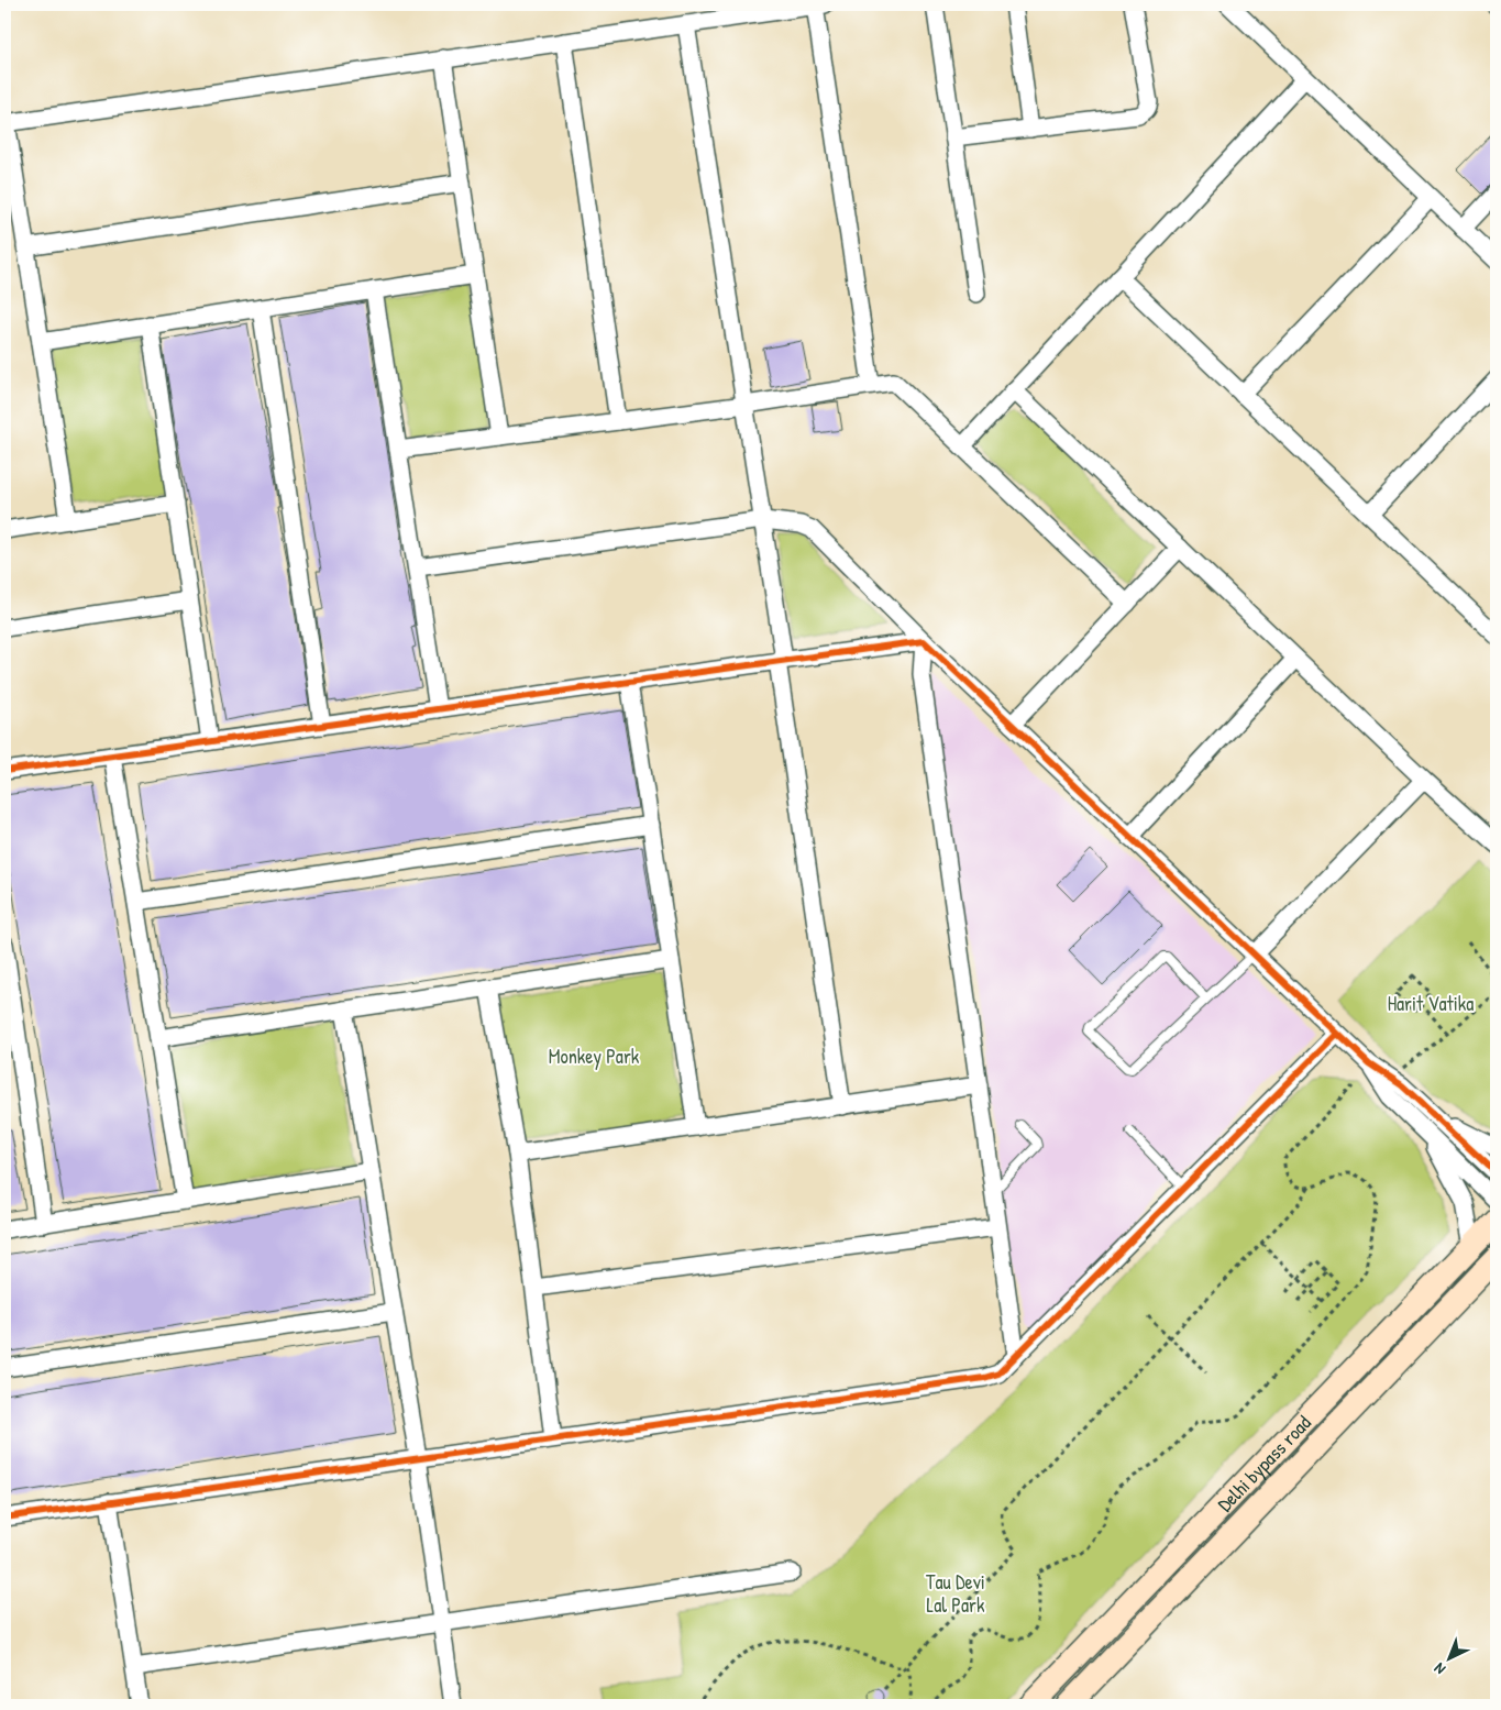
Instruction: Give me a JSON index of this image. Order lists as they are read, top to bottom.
{
  "streets": {
    "main road": ["Delhi bypass road"]
  },
  "parks": ["Harit Vatika", "Monkey Park", "Tau Devi Lal Park"],
  "north": "bottom left"
}
